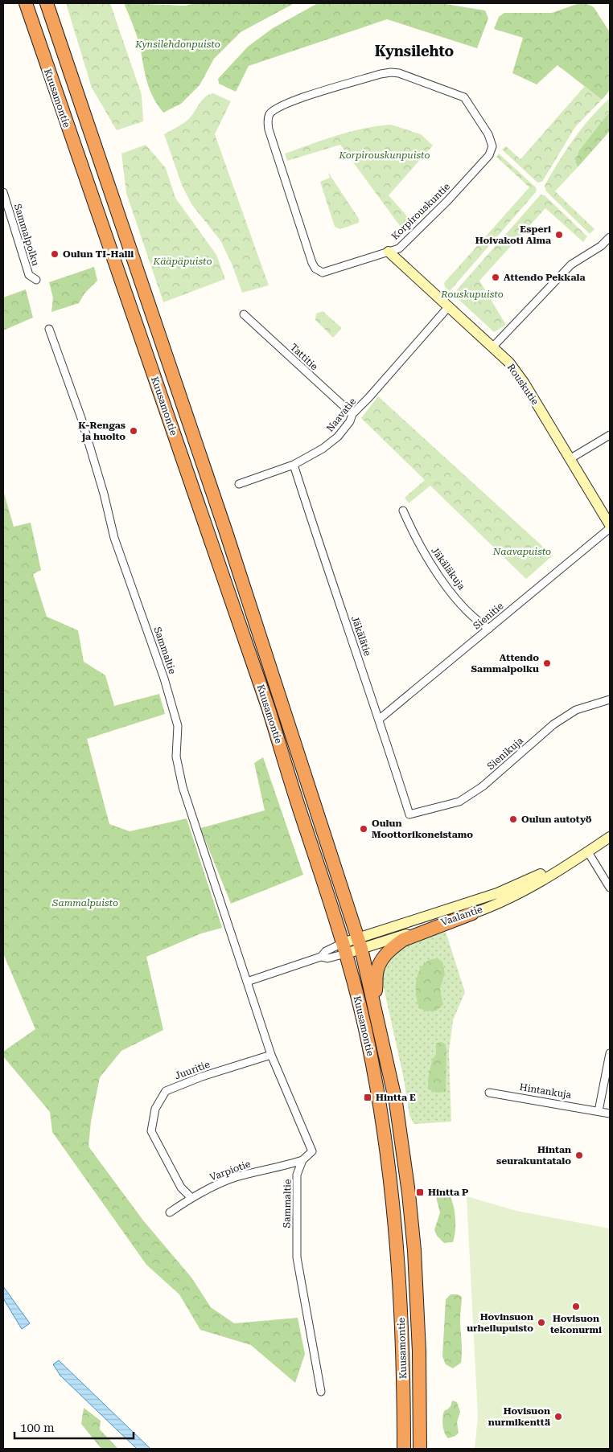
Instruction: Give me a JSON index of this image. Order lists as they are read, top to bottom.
{
  "streets": {
    "highway": ["Kuusamontie"],
    "street": [
      "Korpirouskuntie",
      "Sammalpolku",
      "Tattitie",
      "Rouskutie",
      "Naavatie",
      "Jäkäläkuja",
      "Sienitie",
      "Jäkälätie",
      "Sammaltie",
      "Sienikuja",
      "Vaalantie",
      "Juuritie",
      "Hintankuja",
      "Varpiotie"
    ]
  },
  "crossings": [
    ["Kuusamontie", "Vaalantie"],
    ["Korpirouskuntie", "Rouskutie"],
    ["Tattitie", "Naavatie"],
    ["Rouskutie", "Naavatie"],
    ["Rouskutie", "Sienitie"],
    ["Naavatie", "Jäkälätie"],
    ["Jäkäläkuja", "Sienitie"],
    ["Sienitie", "Jäkälätie"],
    ["Jäkälätie", "Sienikuja"],
    ["Sammaltie", "Juuritie"],
    ["Sammaltie", "Varpiotie"],
    ["Juuritie", "Varpiotie"]
  ],
  "districts": ["Kynsilehto"],
  "parks": [
    "Kynsilehdonpuisto",
    "Korpirouskunpuisto",
    "Kääpäpuisto",
    "Rouskupuisto",
    "Naavapuisto",
    "Sammalpuisto"
  ],
  "places": {
    "other": [
      "Esperi Hoivakoti Alma",
      "Oulun TI-Halli",
      "Attendo Pekkala",
      "K-Rengas ja huolto",
      "Attendo Sammalpolku",
      "Oulun autotyö",
      "Oulun Moottorikoneistamo",
      "Hintan seurakuntatalo",
      "Hovisuon tekonurmi",
      "Hovinsuon urheilupuisto",
      "Hovisuon nurmikenttä"
    ],
    "transit": ["Hintta E", "Hintta P"]
  },
  "scale_bar": "100 m"
}
